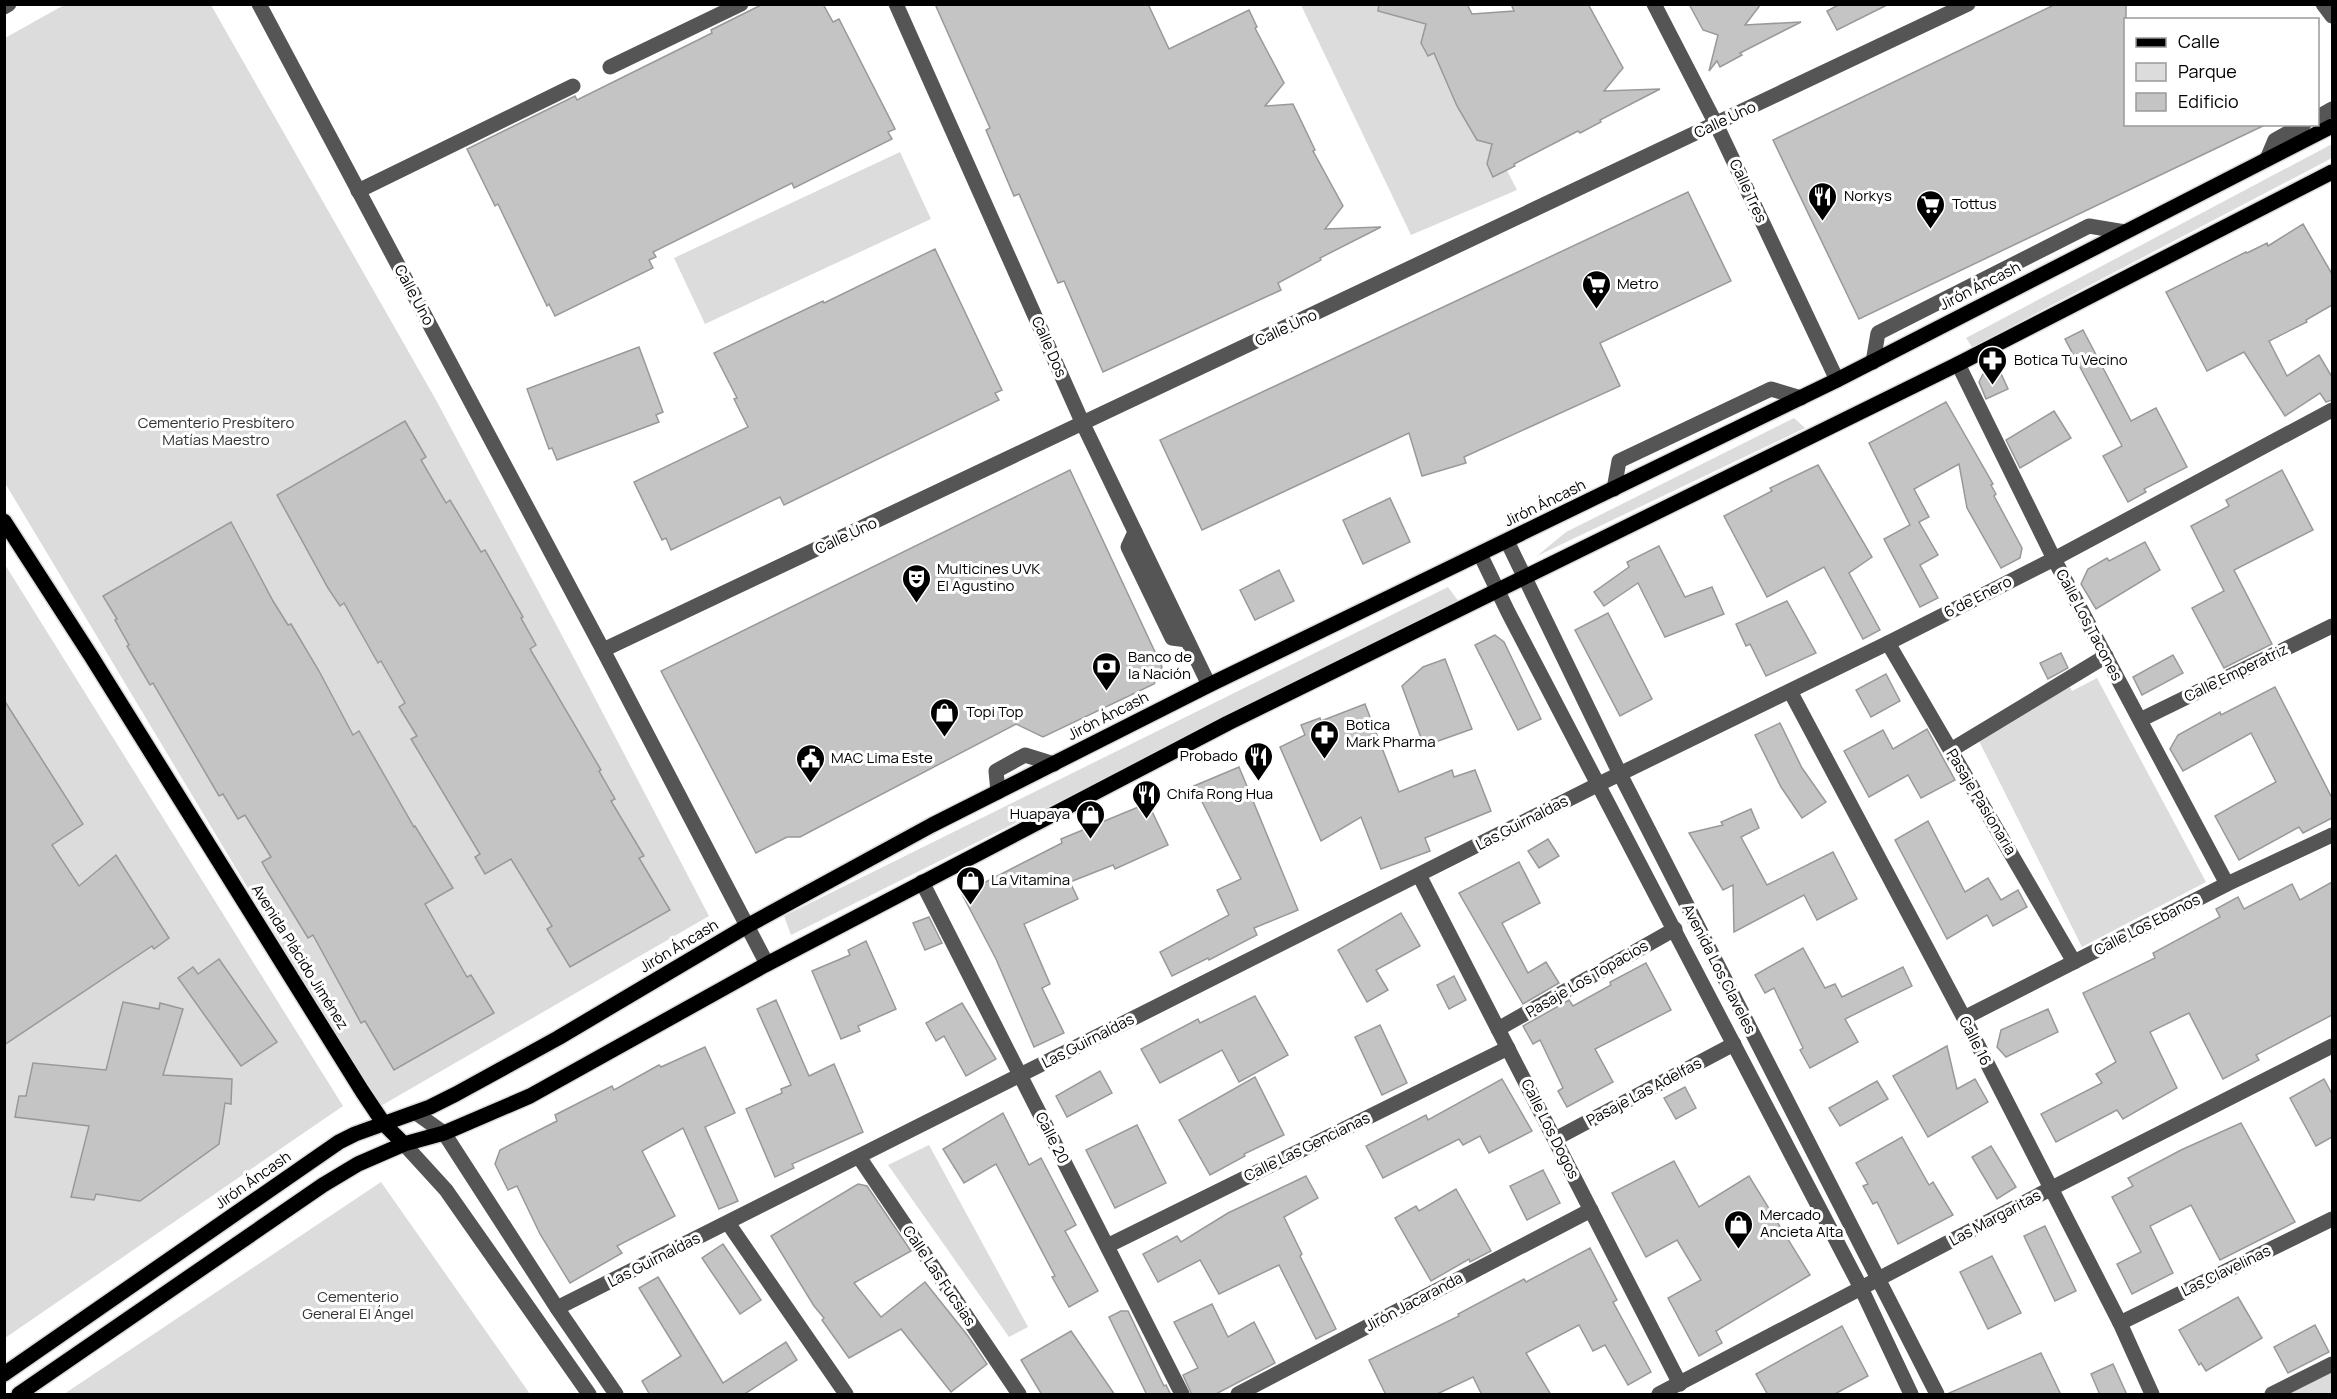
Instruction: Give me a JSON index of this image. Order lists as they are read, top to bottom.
{
  "streets": {
    "main road": ["Jirón Áncash", "Avenida Plácido Jiménez"],
    "street": [
      "Calle Uno",
      "Calle Tres",
      "Calle Dos",
      "6 de Enero",
      "Calle Los Tacones",
      "Calle Emperatriz",
      "Pasaje Pasionaria",
      "Las Guirnaldas",
      "Calle Los Ebanos",
      "Avenida Los Claveles",
      "Pasaje Los Topacios",
      "Calle 16",
      "Pasaje Las Adelfas",
      "Calle Los Dogos",
      "Calle 20",
      "Calle Las Gencianas",
      "Las Margaritas",
      "Las Clavelinas",
      "Calle Las Fucsias",
      "Jirón Jacaranda"
    ]
  },
  "crossings": [
    ["Calle Uno", "Calle Tres"],
    ["Calle Uno", "Jirón Áncash"],
    ["Calle Uno", "Calle Dos"],
    ["Calle Tres", "Jirón Áncash"],
    ["Jirón Áncash", "Calle Dos"],
    ["Jirón Áncash", "Avenida Plácido Jiménez"],
    ["Jirón Áncash", "Avenida Los Claveles"],
    ["6 de Enero", "Calle Los Tacones"],
    ["6 de Enero", "Pasaje Pasionaria"],
    ["6 de Enero", "Las Guirnaldas"],
    ["6 de Enero", "Avenida Los Claveles"],
    ["6 de Enero", "Calle 16"],
    ["Calle Los Tacones", "Calle Emperatriz"],
    ["Calle Los Tacones", "Calle Los Ebanos"],
    ["Pasaje Pasionaria", "Calle Los Ebanos"],
    ["Las Guirnaldas", "Avenida Los Claveles"],
    ["Las Guirnaldas", "Calle Los Dogos"],
    ["Las Guirnaldas", "Calle 20"],
    ["Las Guirnaldas", "Calle Las Fucsias"],
    ["Calle Los Ebanos", "Calle 16"],
    ["Avenida Los Claveles", "Pasaje Los Topacios"],
    ["Avenida Los Claveles", "Pasaje Las Adelfas"],
    ["Avenida Los Claveles", "Las Margaritas"],
    ["Pasaje Los Topacios", "Calle Los Dogos"],
    ["Calle 16", "Las Margaritas"],
    ["Calle 16", "Las Clavelinas"],
    ["Pasaje Las Adelfas", "Calle Los Dogos"],
    ["Calle Los Dogos", "Calle Las Gencianas"],
    ["Calle Los Dogos", "Las Margaritas"],
    ["Calle Los Dogos", "Jirón Jacaranda"],
    ["Calle 20", "Calle Las Gencianas"]
  ],
  "parks": ["Cementerio Presbítero Matías Maestro", "Cementerio General El Ángel"],
  "places": {
    "restaurant": ["Norkys", "Probado", "Chifa Rong Hua"],
    "supermarket": ["Tottus", "Metro"],
    "pharmacy": ["Botica Tu Vecino", "Botica Mark Pharma"],
    "theatre": ["Multicines UVK El Agustino"],
    "bank": ["Banco de la Nación"],
    "shop": [
      "Topi Top",
      "Huapaya",
      "La Vitamina",
      "Mercado Ancieta Alta"
    ],
    "public building": ["MAC Lima Este"]
  },
  "legend": ["Calle", "Parque", "Edificio"]
}
